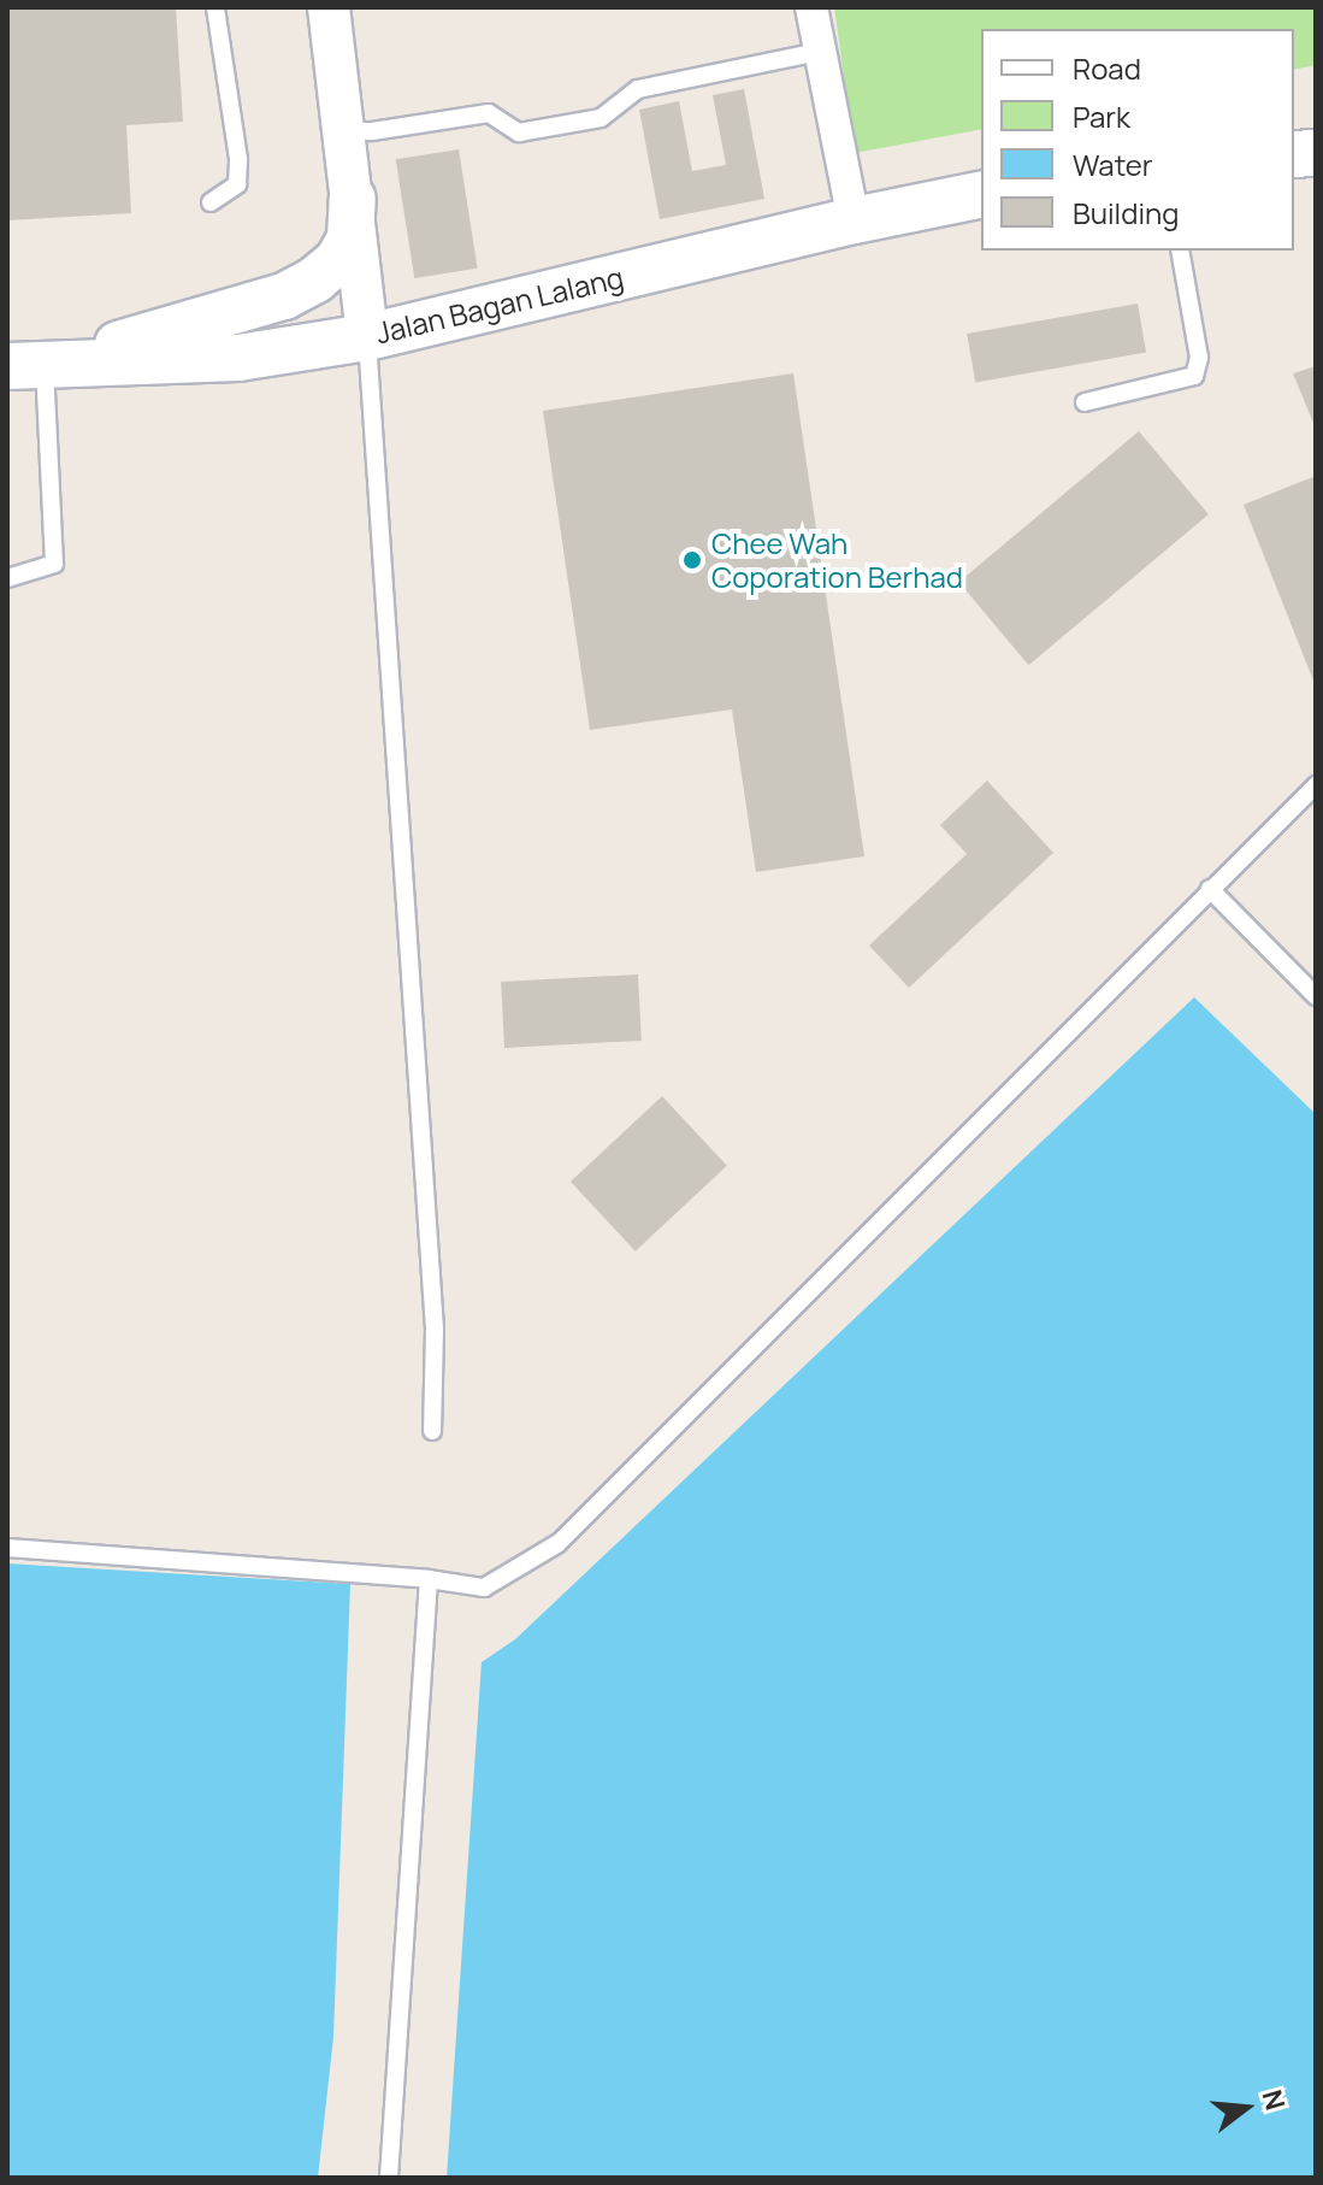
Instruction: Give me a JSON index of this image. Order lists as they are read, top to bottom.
{
  "streets": {
    "main road": ["Jalan Bagan Lalang"]
  },
  "places": ["Chee Wah Coporation Berhad"],
  "legend": [
    "Road",
    "Park",
    "Water",
    "Building"
  ],
  "north": "right"
}
